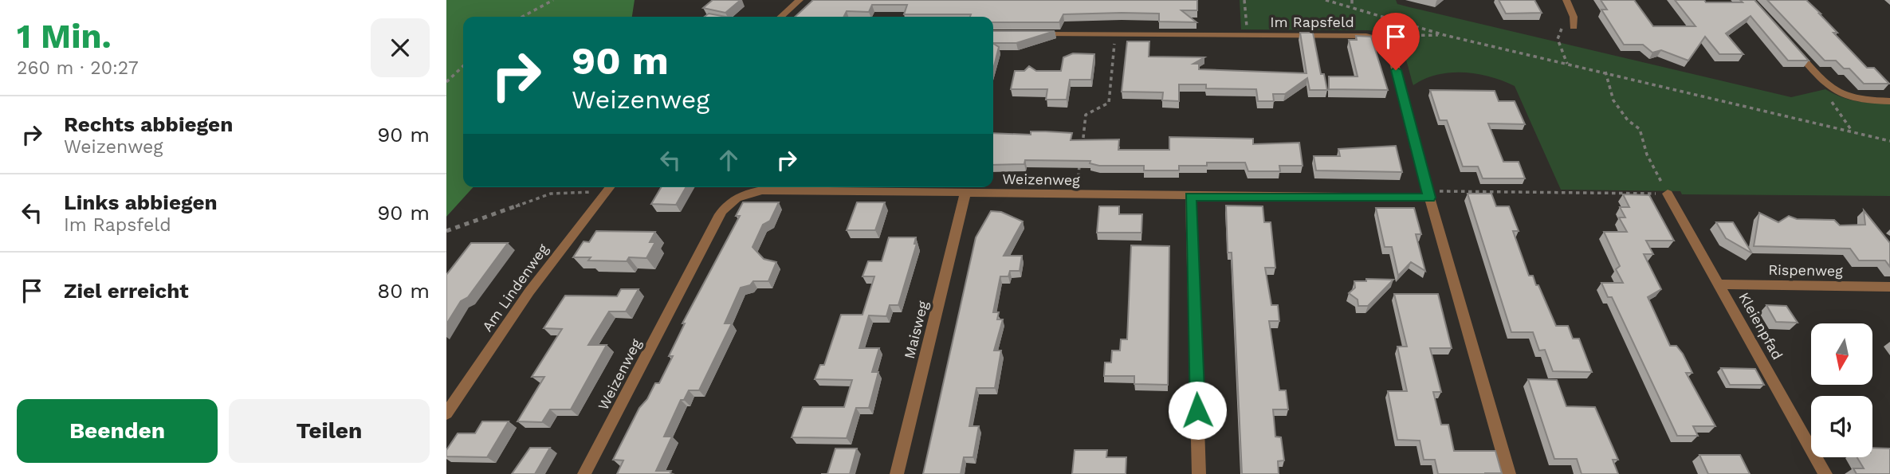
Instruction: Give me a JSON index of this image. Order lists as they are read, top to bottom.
{
  "streets": {
    "street": [
      "Im Rapsfeld",
      "Weizenweg",
      "Rispenweg",
      "Am Lindenweg",
      "Kleienpfad",
      "Maisweg"
    ]
  },
  "crossings": [
    ["Weizenweg", "Maisweg"],
    ["Rispenweg", "Kleienpfad"]
  ],
  "north": "bottom",
  "page": {
    "heading": ["1 Min.", "260 m · 20:27"],
    "turn": ["90 m", "Weizenweg"],
    "list": [
      {
        "name": "Rechts abbiegen",
        "note": "Weizenweg",
        "value": "90 m"
      },
      {
        "name": "Links abbiegen",
        "note": "Im Rapsfeld",
        "value": "90 m"
      },
      {
        "name": "Ziel erreicht",
        "value": "80 m"
      }
    ],
    "buttons": ["Beenden", "Teilen"]
  }
}
